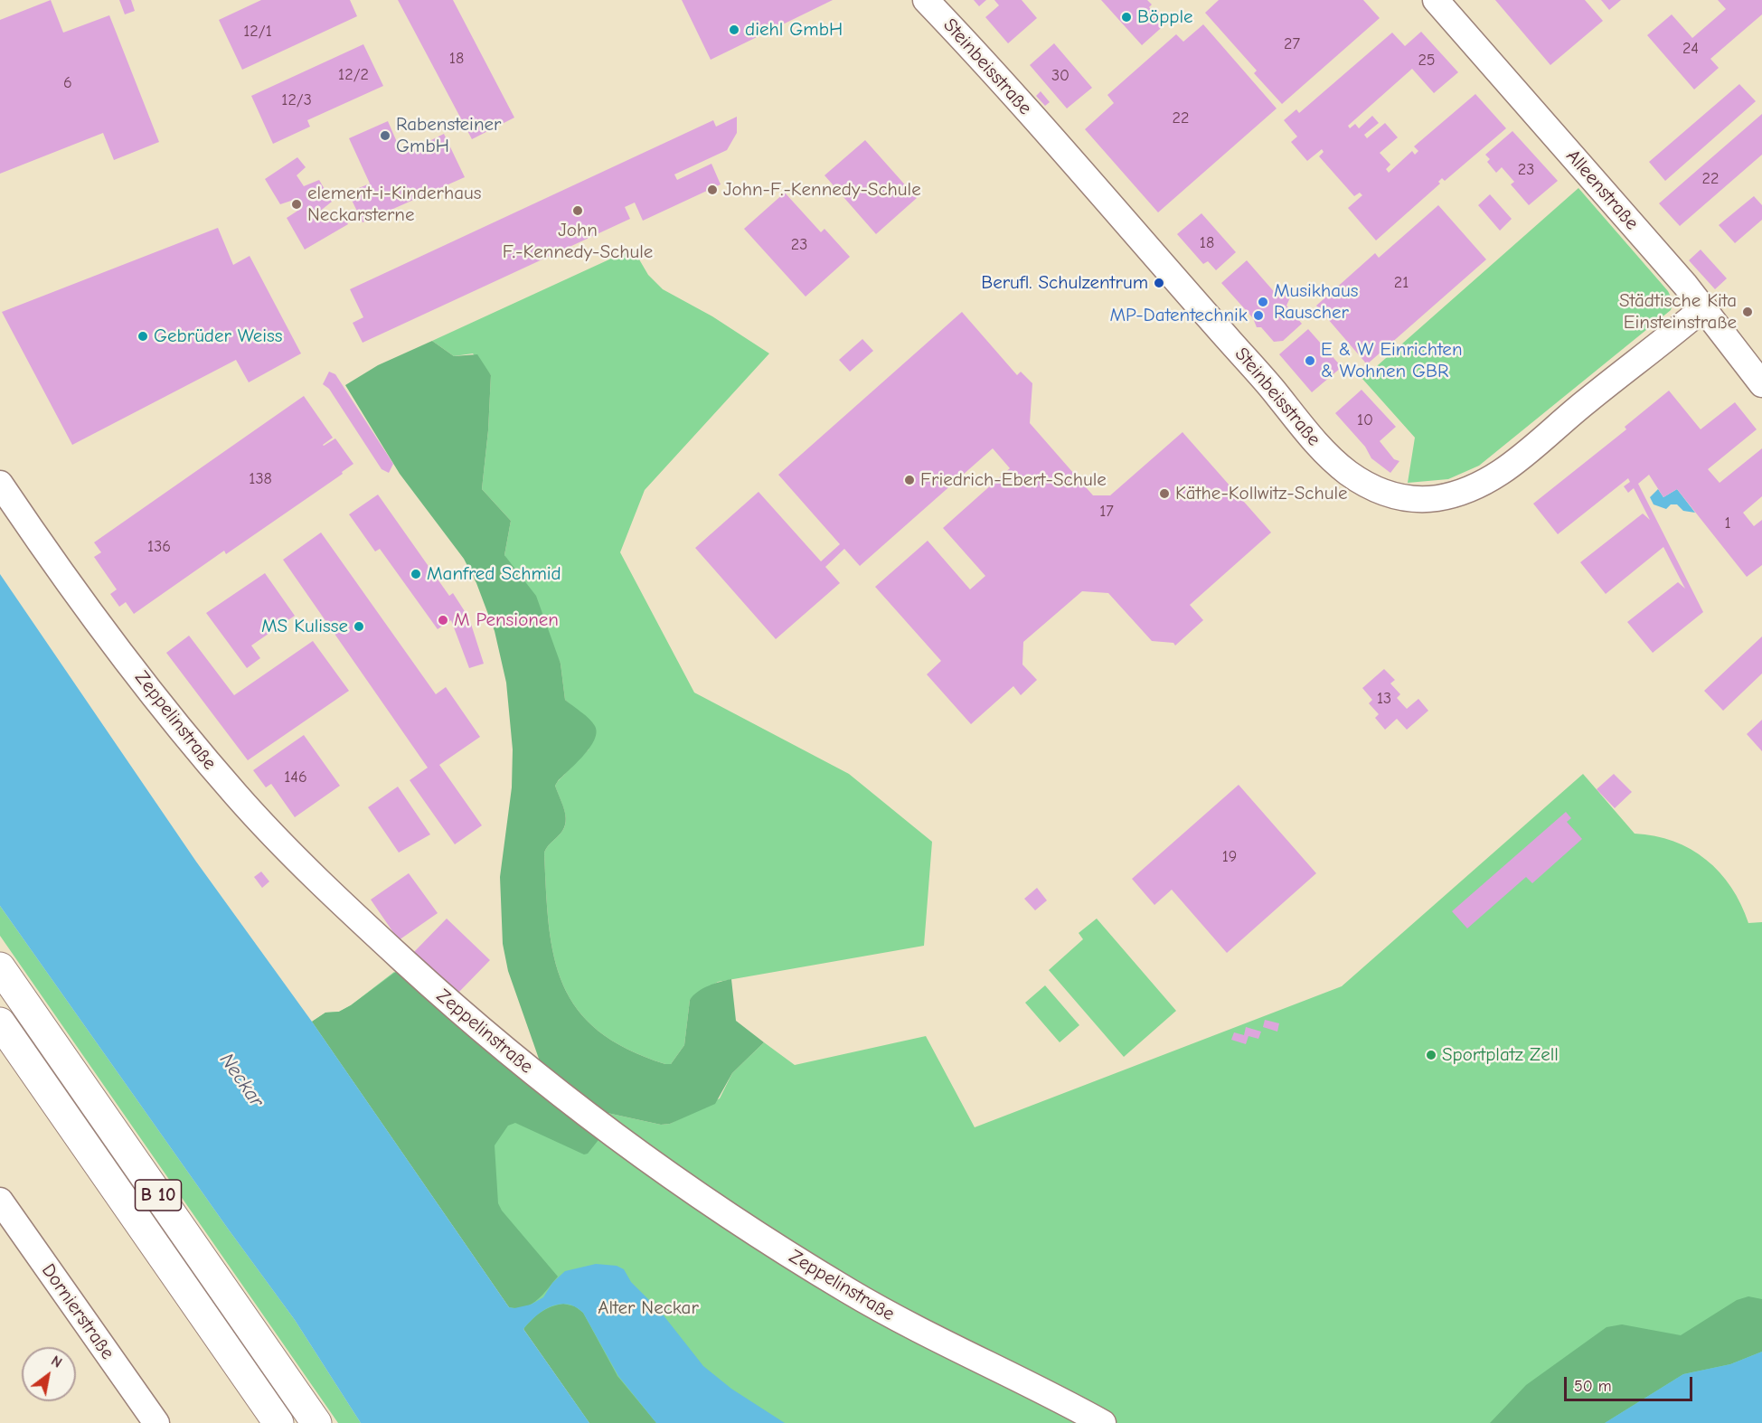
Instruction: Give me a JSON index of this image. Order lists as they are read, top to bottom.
{
  "streets": {
    "highway": ["B 10"],
    "street": [
      "Steinbeisstraße",
      "Alleenstraße",
      "Zeppelinstraße",
      "Dornierstraße"
    ]
  },
  "crossings": [
    ["Steinbeisstraße", "Alleenstraße"]
  ],
  "water": ["Neckar"],
  "parks": ["Alter Neckar"],
  "places": [
    "Böpple",
    "diehl GmbH",
    "Rabensteiner GmbH",
    "John-F.-Kennedy-Schule",
    "element-i-Kinderhaus Neckarsterne",
    "John F.-Kennedy-Schule",
    "Berufl. Schulzentrum",
    "Musikhaus Rauscher",
    "Städtische Kita Einsteinstraße",
    "MP-Datentechnik",
    "Gebrüder Weiss",
    "E & W Einrichten & Wohnen GBR",
    "Friedrich-Ebert-Schule",
    "Käthe-Kollwitz-Schule",
    "Manfred Schmid",
    "M Pensionen",
    "MS Kulisse",
    "Sportplatz Zell"
  ],
  "house_numbers": [
    "12/1",
    "27",
    "24",
    "18",
    "25",
    "12/2",
    "30",
    "6",
    "12/3",
    "22",
    "23",
    "22",
    "18",
    "23",
    "21",
    "10",
    "138",
    "17",
    "1",
    "136",
    "13",
    "146",
    "19"
  ],
  "scale_bar": "50 m",
  "north": "top right"
}
